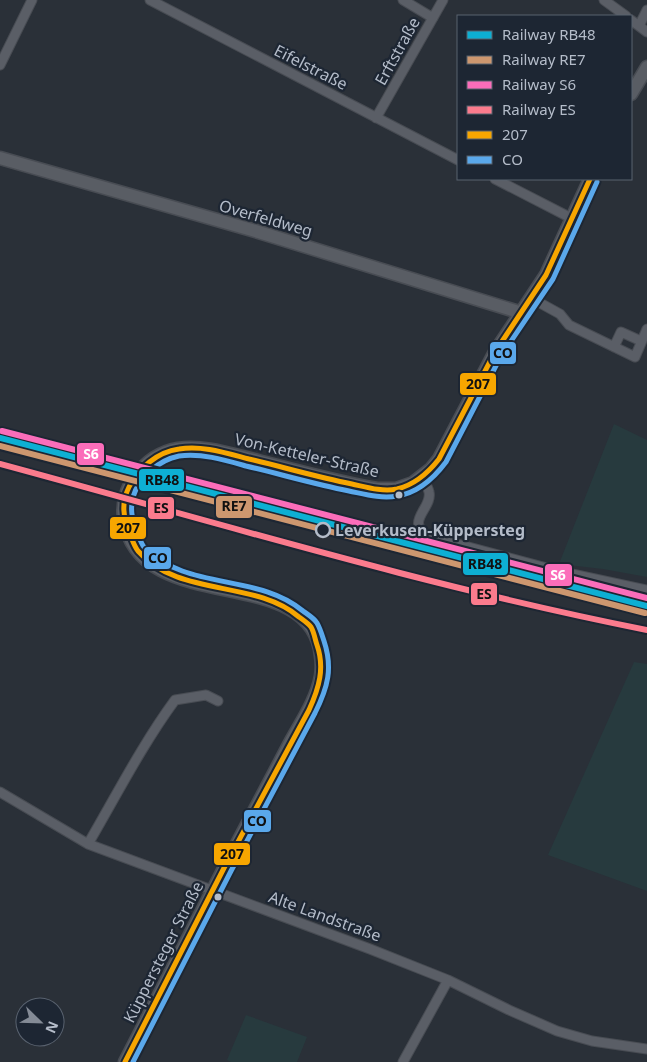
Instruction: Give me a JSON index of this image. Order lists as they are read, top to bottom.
{
  "streets": {
    "street": [
      "Erftstraße",
      "Eifelstraße",
      "Overfeldweg",
      "Von-Ketteler-Straße",
      "Alte Landstraße",
      "Küppersteger Straße"
    ]
  },
  "crossings": [
    ["Erftstraße", "Eifelstraße"],
    ["Overfeldweg", "Von-Ketteler-Straße"],
    ["Von-Ketteler-Straße", "Küppersteger Straße"],
    ["Alte Landstraße", "Küppersteger Straße"]
  ],
  "places": ["Leverkusen-Küppersteg"],
  "lines": [
    "transit line 207",
    "transit line CO",
    "rail line S6",
    "rail line RB48",
    "rail line RE7",
    "rail line ES"
  ],
  "legend": [
    "Railway RB48",
    "Railway RE7",
    "Railway S6",
    "Railway ES",
    "207",
    "CO"
  ],
  "north": "bottom right"
}
